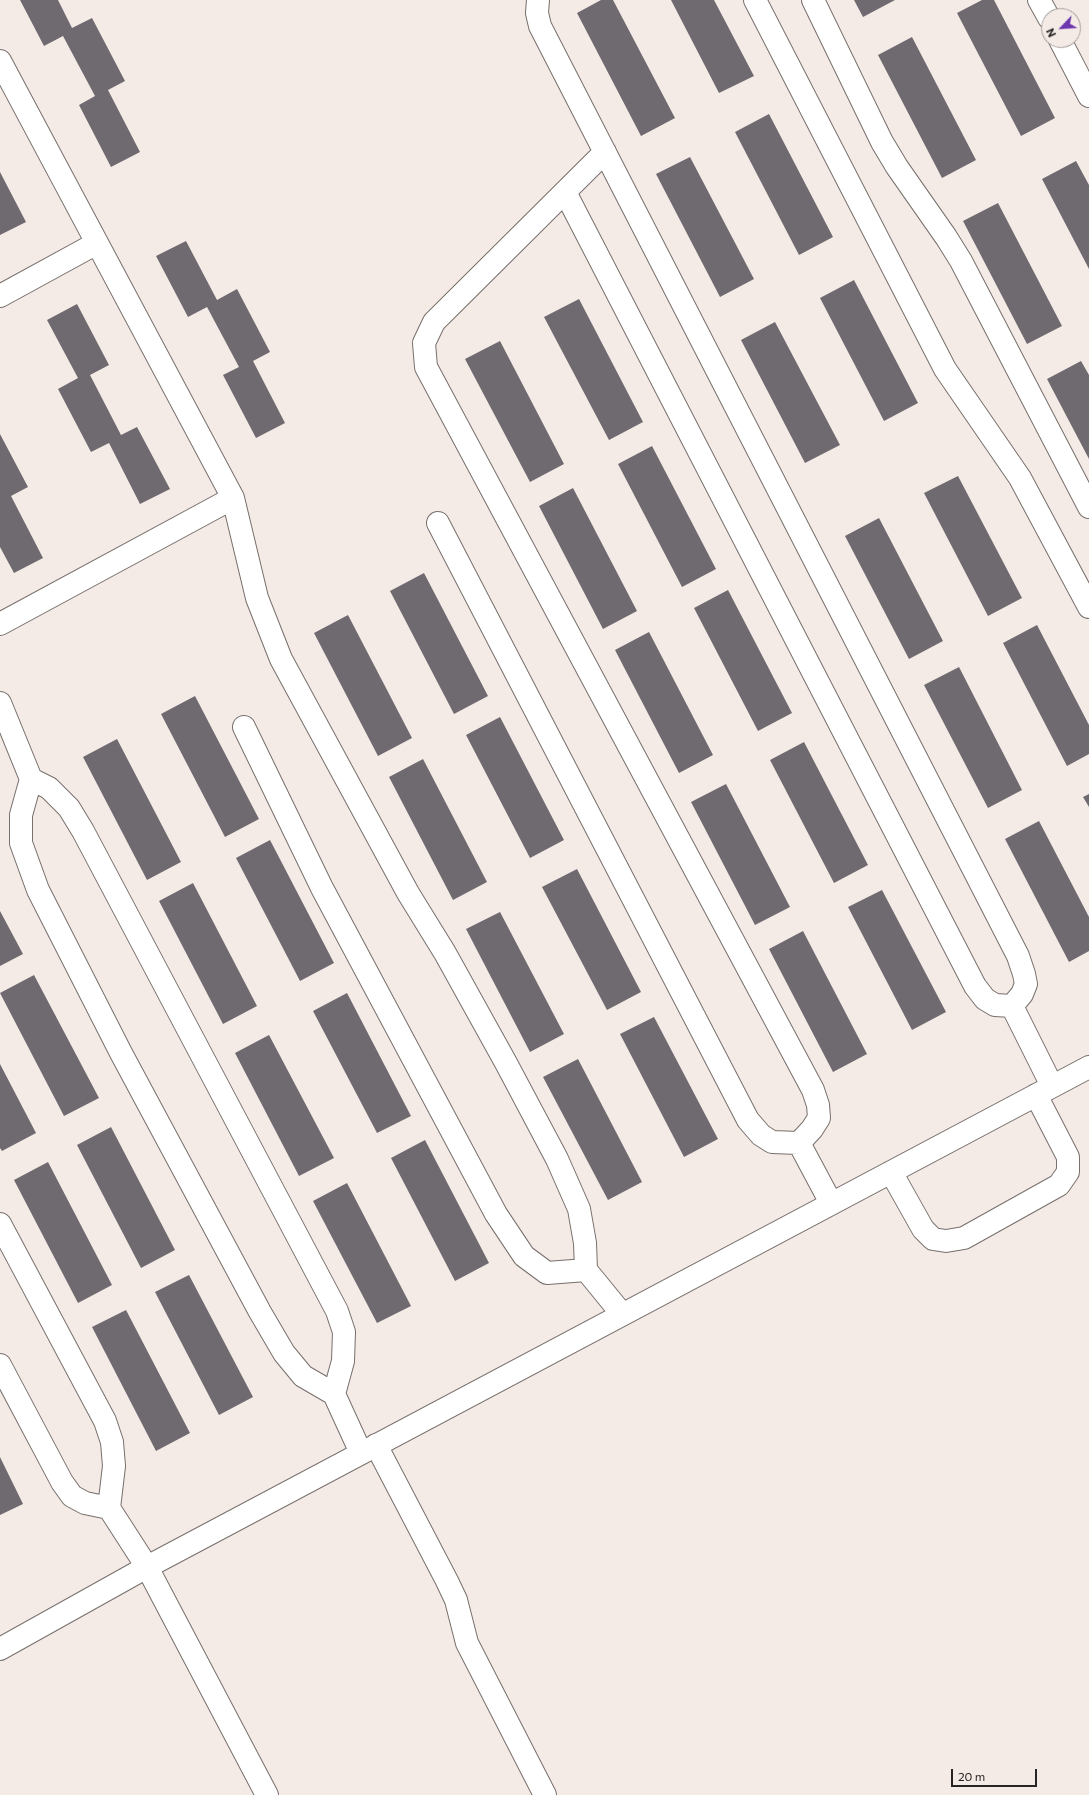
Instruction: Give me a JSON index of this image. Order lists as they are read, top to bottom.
{
  "scale_bar": "20 m",
  "north": "bottom left"
}
